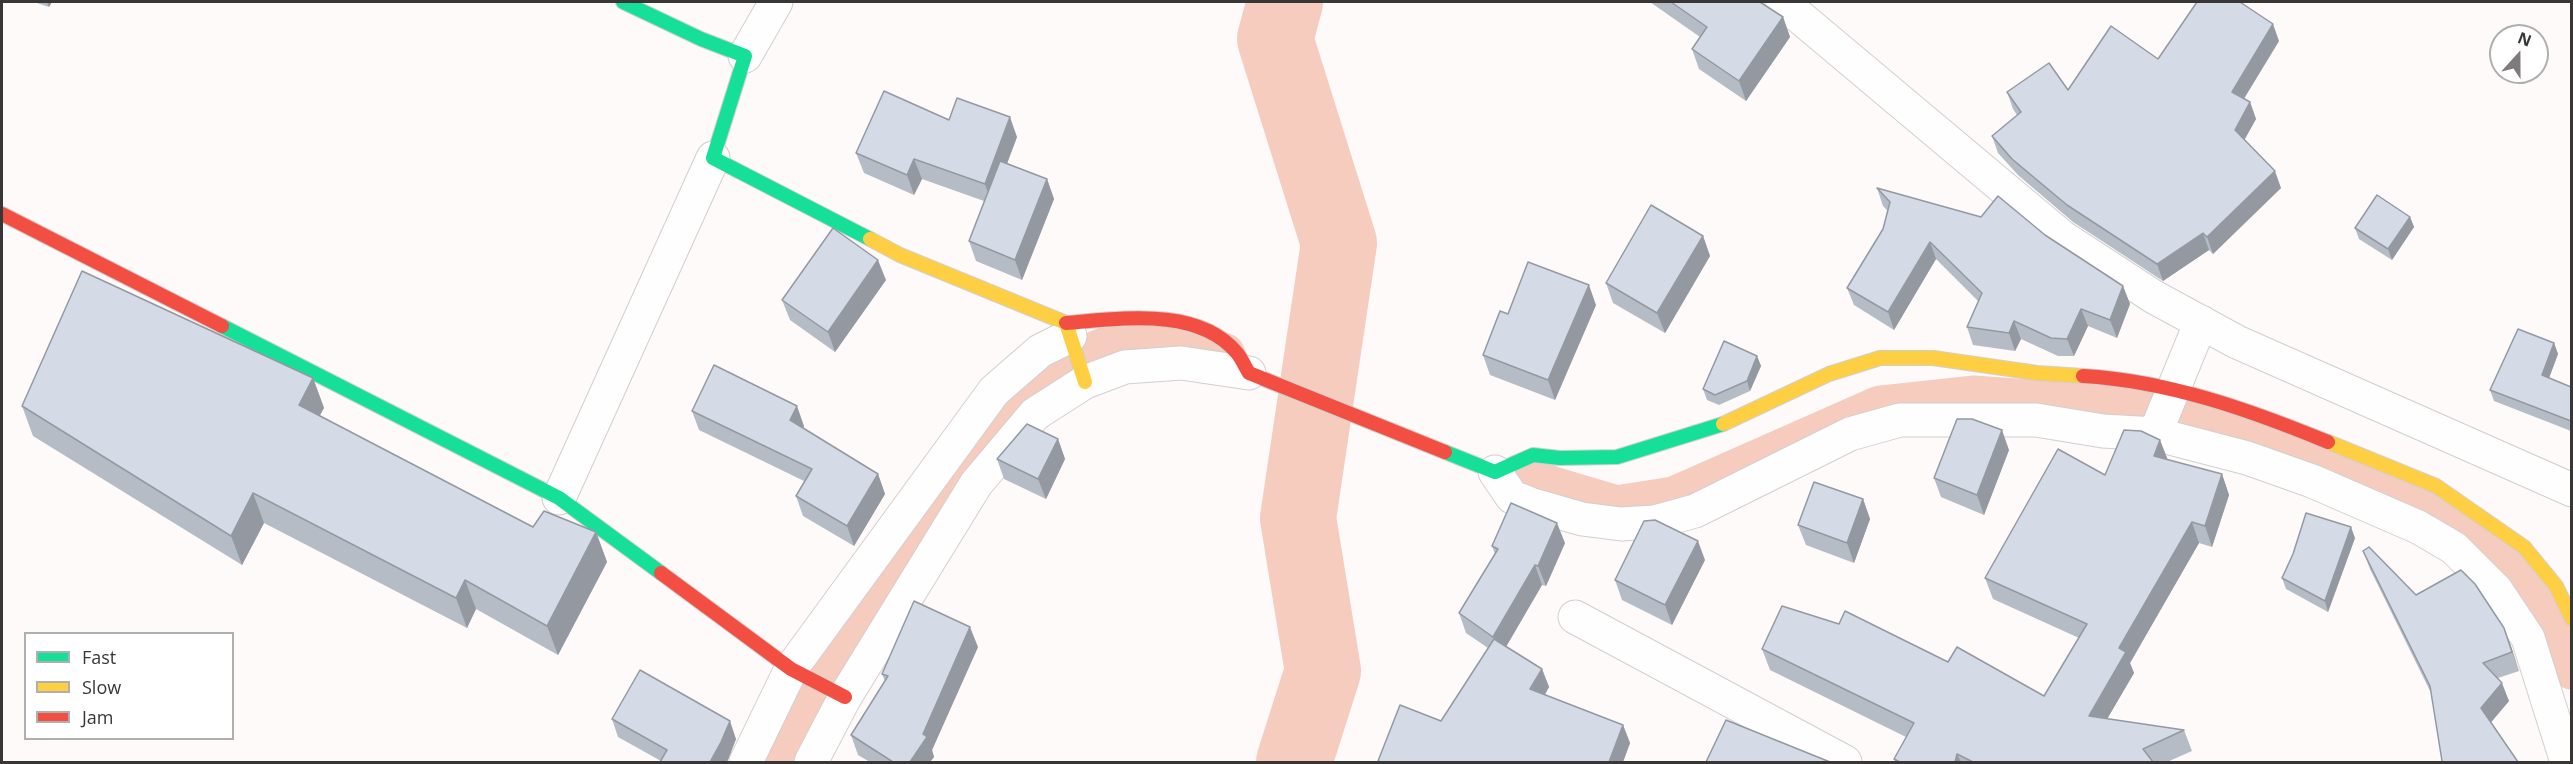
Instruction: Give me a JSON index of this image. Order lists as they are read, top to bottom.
{
  "legend": ["Fast", "Slow", "Jam"],
  "north": "top"
}
